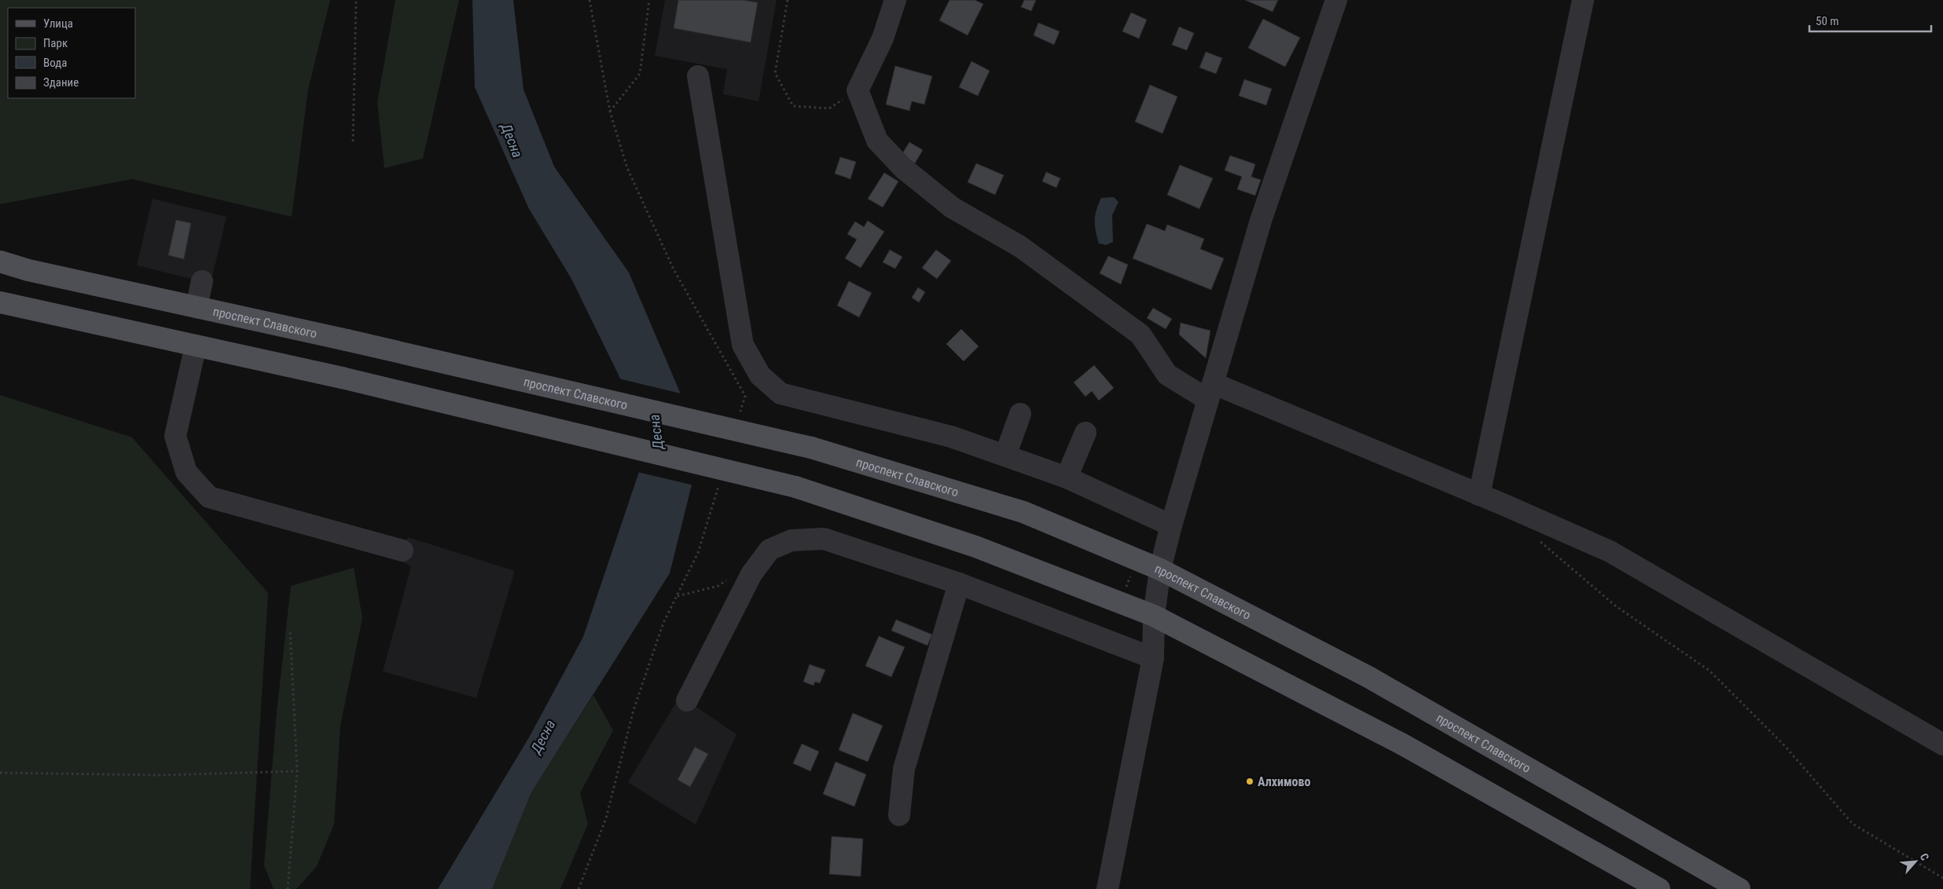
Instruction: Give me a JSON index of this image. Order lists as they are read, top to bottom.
{
  "streets": {
    "main road": ["проспект Славского"]
  },
  "water": ["Десна"],
  "places": ["Алхимово"],
  "legend": [
    "Улица",
    "Парк",
    "Вода",
    "Здание"
  ],
  "scale_bar": "50 m",
  "north": "top right"
}
